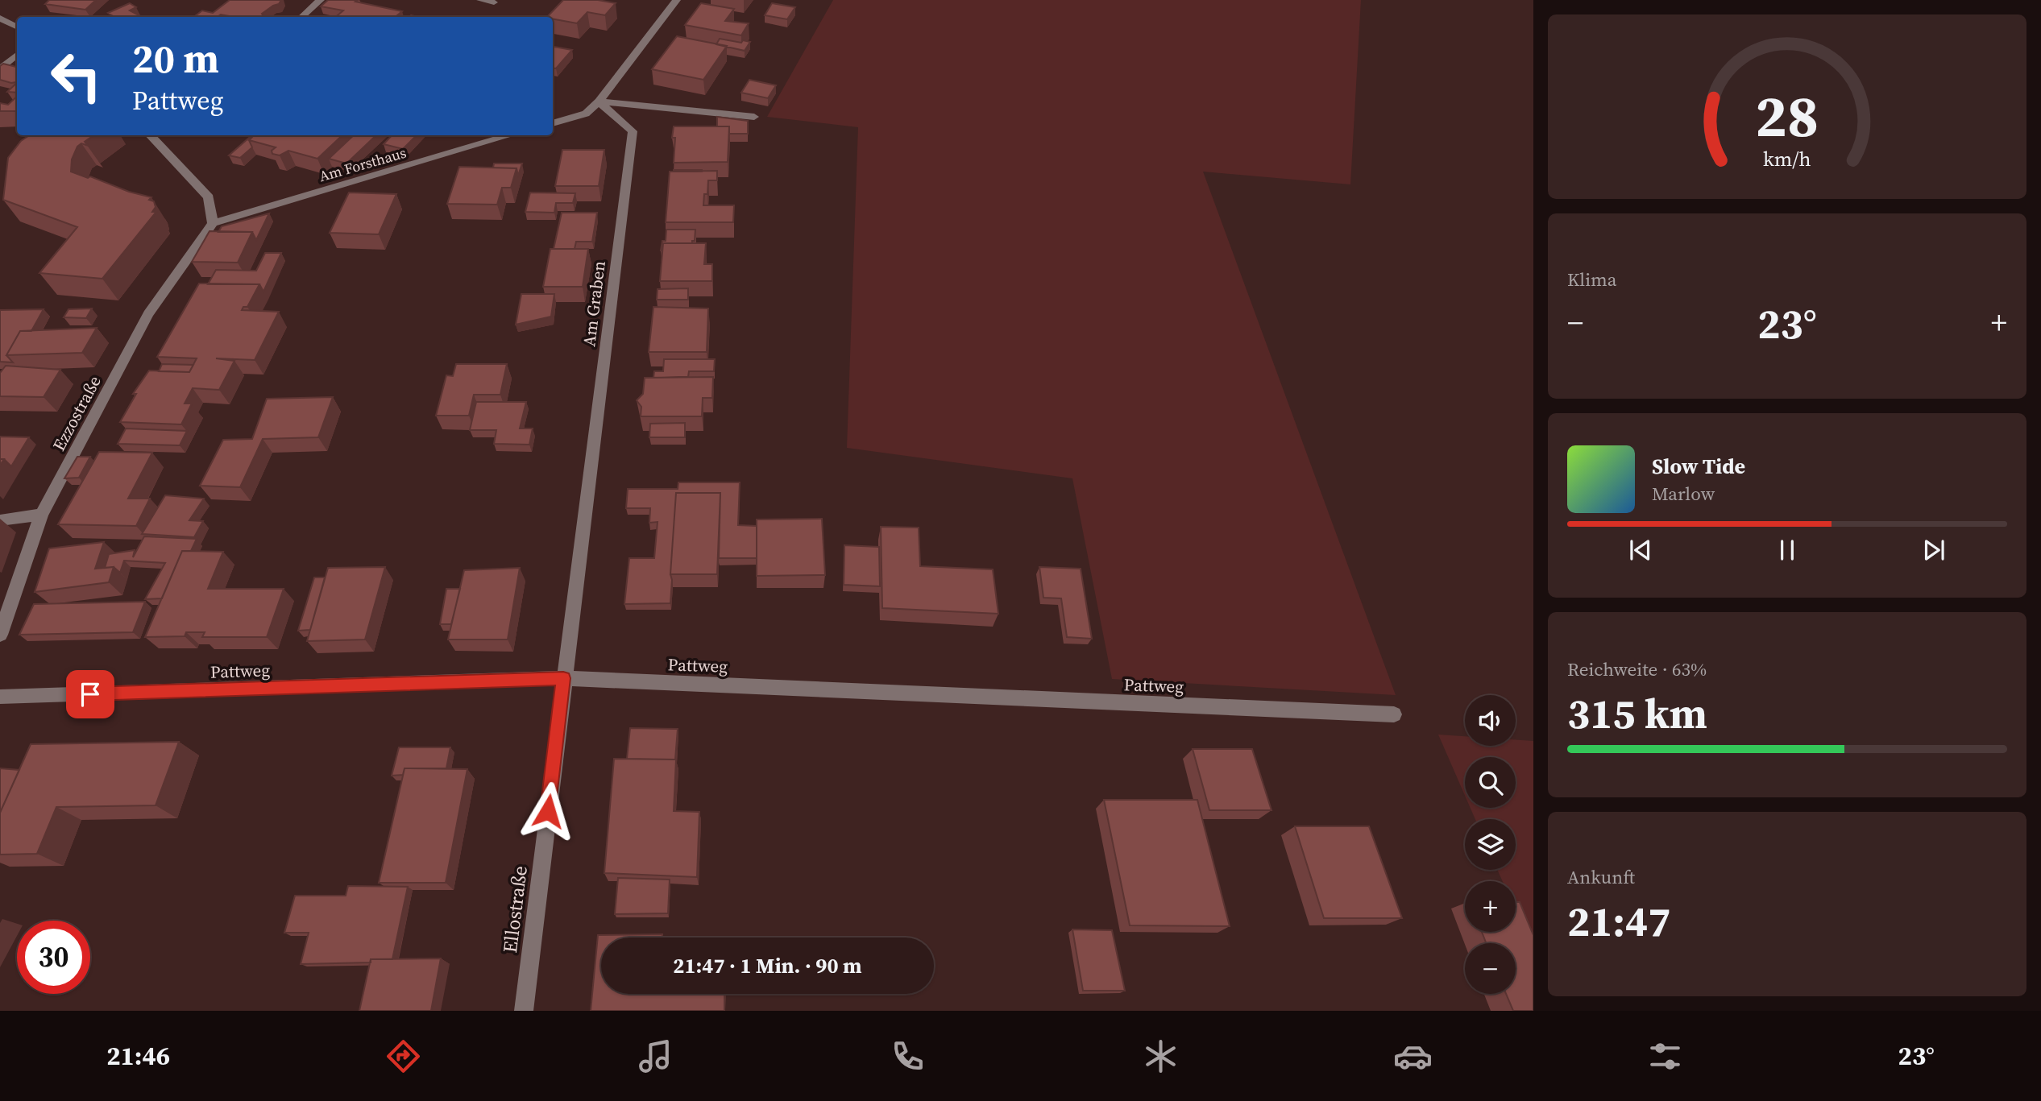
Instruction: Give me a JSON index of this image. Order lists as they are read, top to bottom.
{
  "streets": {
    "street": [
      "Am Forsthaus",
      "Am Graben",
      "Ezzostraße",
      "Pattweg",
      "Ellostraße"
    ]
  },
  "crossings": [
    ["Am Forsthaus", "Ezzostraße"],
    ["Am Graben", "Pattweg"],
    ["Am Graben", "Ellostraße"],
    ["Pattweg", "Ellostraße"]
  ],
  "page": {
    "turn": ["20 m", "Pattweg"],
    "tile": [
      "Klima",
      ["Reichweite · 63%", "315 km"],
      ["Ankunft", "21:47"]
    ],
    "heat": ["−", "23°", "+"],
    "song": ["Slow Tide", "Marlow"],
    "map_buttons": ["+", "−"],
    "limit": "30",
    "trip": "21:47 · 1 Min. · 90 m",
    "tabs": ["21:46", "23°"],
    "gauge": ["28", "km/h"]
  }
}
